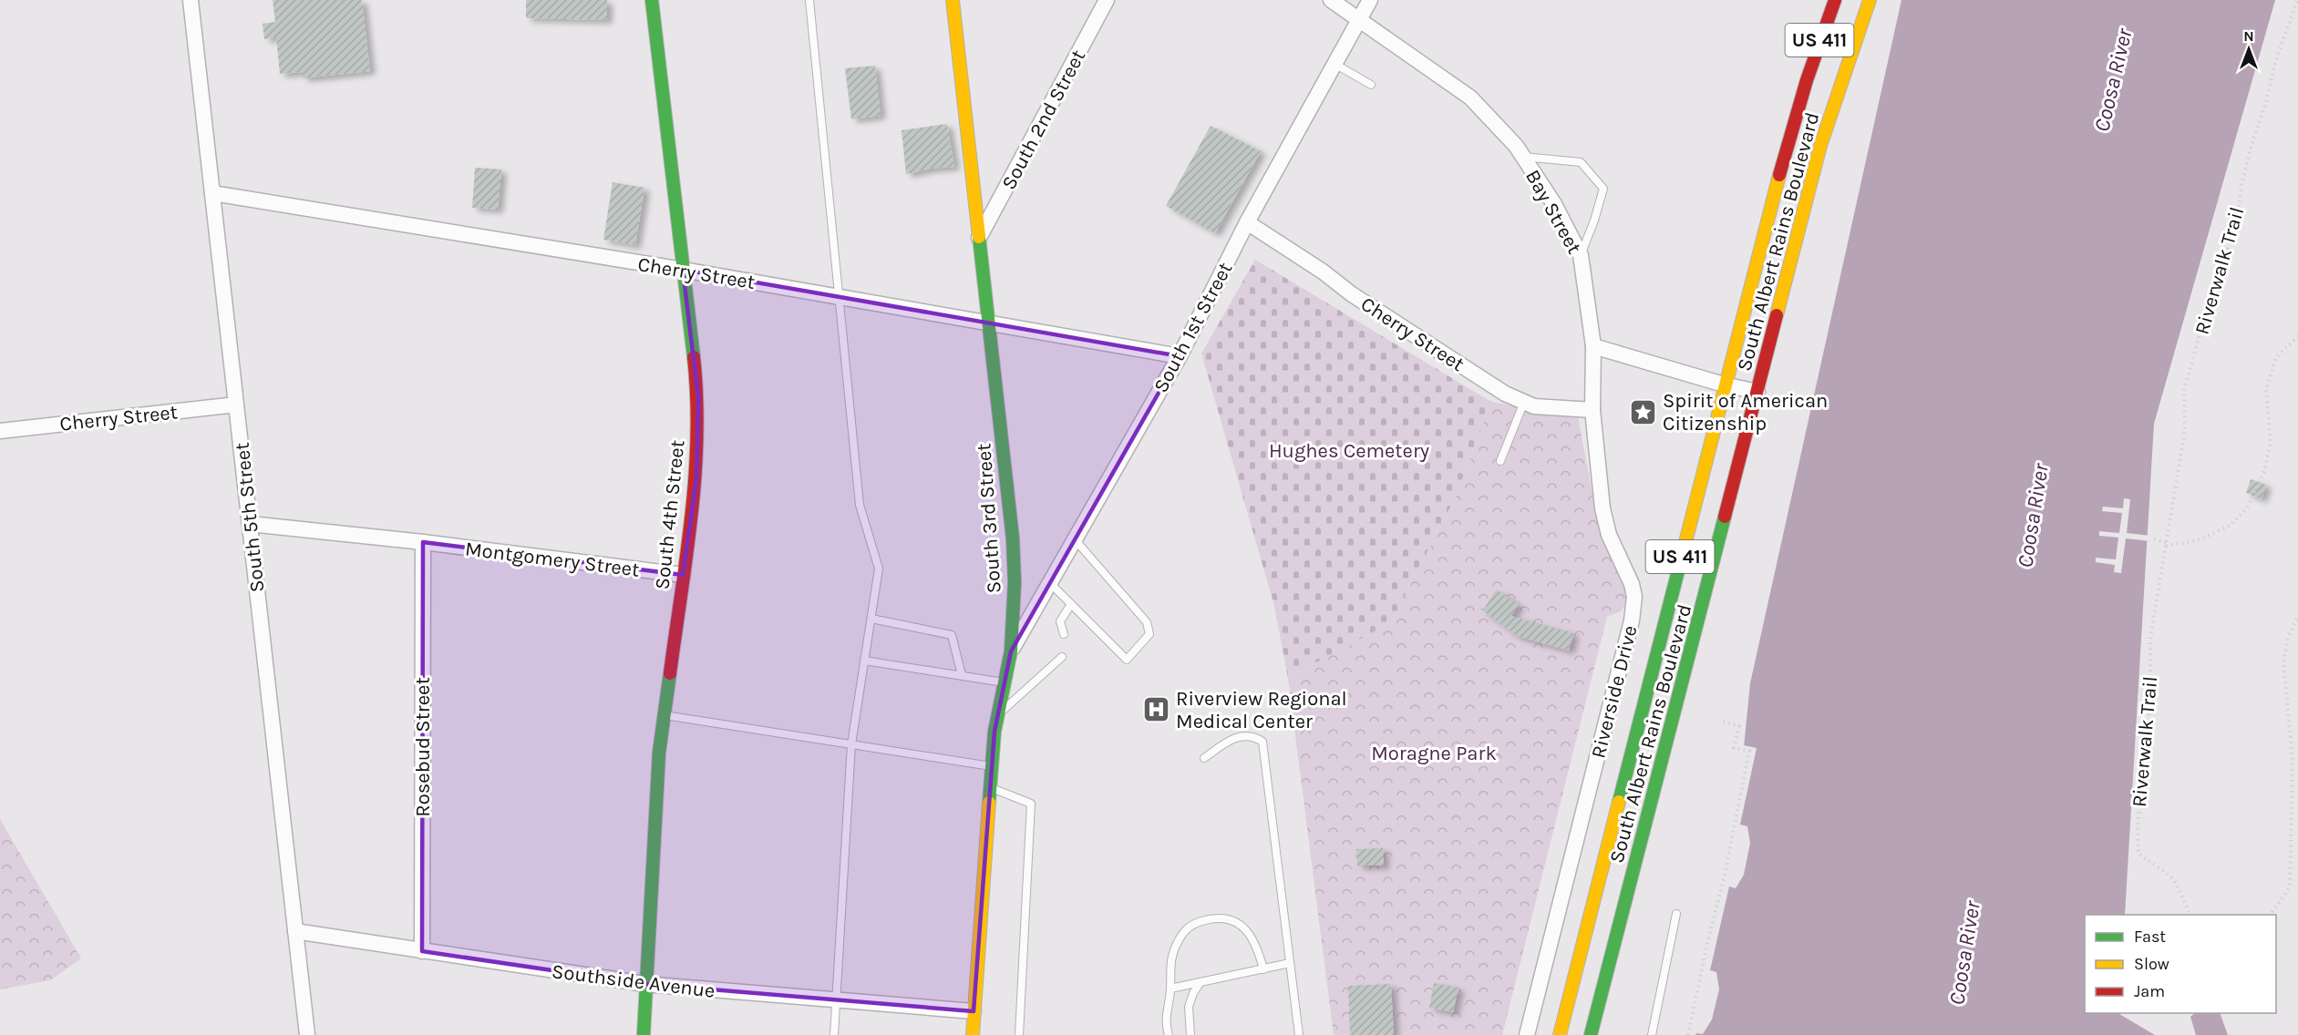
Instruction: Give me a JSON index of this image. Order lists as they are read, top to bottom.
{
  "streets": {
    "main road": [
      "US 411",
      "South Albert Rains Boulevard",
      "South 4th Street",
      "South 3rd Street"
    ],
    "street": [
      "South 2nd Street",
      "Bay Street",
      "Cherry Street",
      "South 1st Street",
      "South 5th Street",
      "Montgomery Street",
      "Riverside Drive",
      "Rosebud Street",
      "Southside Avenue"
    ],
    "path": ["Riverwalk Trail"]
  },
  "crossings": [
    ["South 2nd Street", "South 3rd Street"],
    ["Bay Street", "South 1st Street"],
    ["Bay Street", "Riverside Drive"],
    ["Cherry Street", "South 1st Street"],
    ["Cherry Street", "South 4th Street"],
    ["Cherry Street", "South 5th Street"],
    ["Cherry Street", "South 3rd Street"],
    ["Cherry Street", "Riverside Drive"],
    ["South 1st Street", "South 3rd Street"],
    ["South 4th Street", "Montgomery Street"],
    ["South 4th Street", "Southside Avenue"],
    ["South 5th Street", "Montgomery Street"],
    ["South 5th Street", "Southside Avenue"],
    ["South 3rd Street", "Southside Avenue"],
    ["Montgomery Street", "Rosebud Street"],
    ["Rosebud Street", "Southside Avenue"]
  ],
  "water": ["Coosa River"],
  "parks": ["Hughes Cemetery", "Moragne Park"],
  "places": {
    "place": ["Spirit of American Citizenship"],
    "hospital": ["Riverview Regional Medical Center"]
  },
  "legend": ["Fast", "Slow", "Jam"],
  "north": "top"
}
